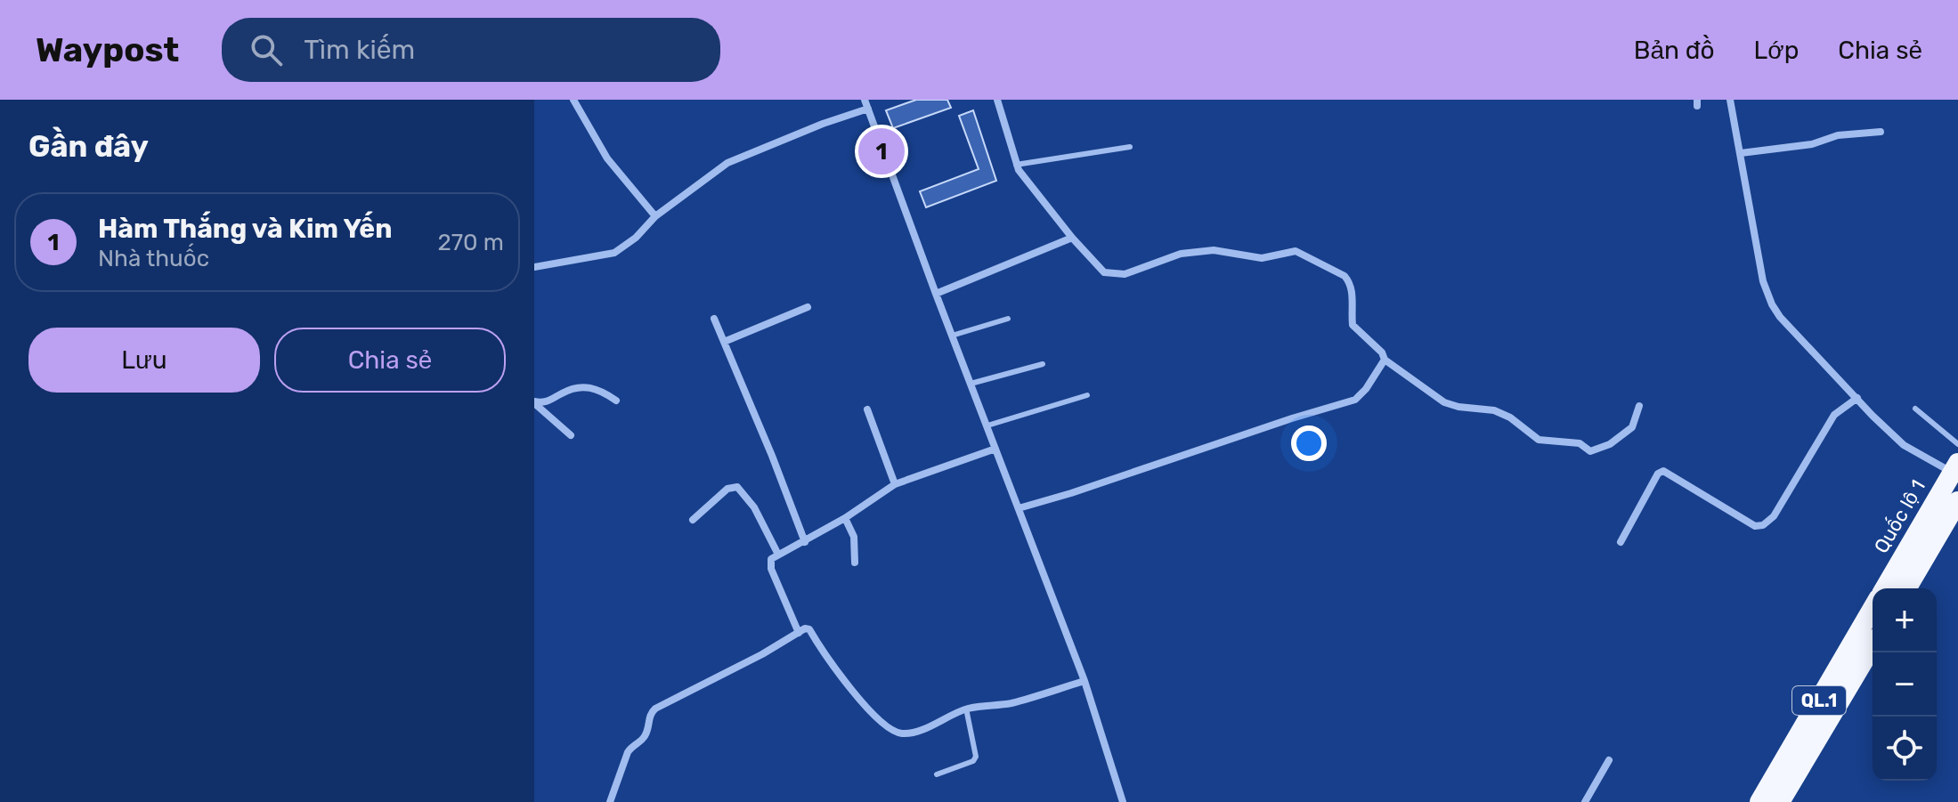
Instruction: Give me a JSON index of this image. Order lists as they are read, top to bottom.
{
  "streets": {
    "highway": ["Quốc lộ 1", "QL.1"]
  },
  "page": {
    "header": "Waypost",
    "search": "Tìm kiếm",
    "nav": ["Bản đồ", "Lớp", "Chia sẻ"],
    "heading": "Gần đây",
    "pins": "1",
    "list": [
      {
        "mark": "1",
        "name": "Hàm Thắng và Kim Yến",
        "note": "Nhà thuốc",
        "value": "270 m"
      }
    ],
    "buttons": ["Lưu", "Chia sẻ"],
    "map_buttons": ["+", "−"]
  }
}
